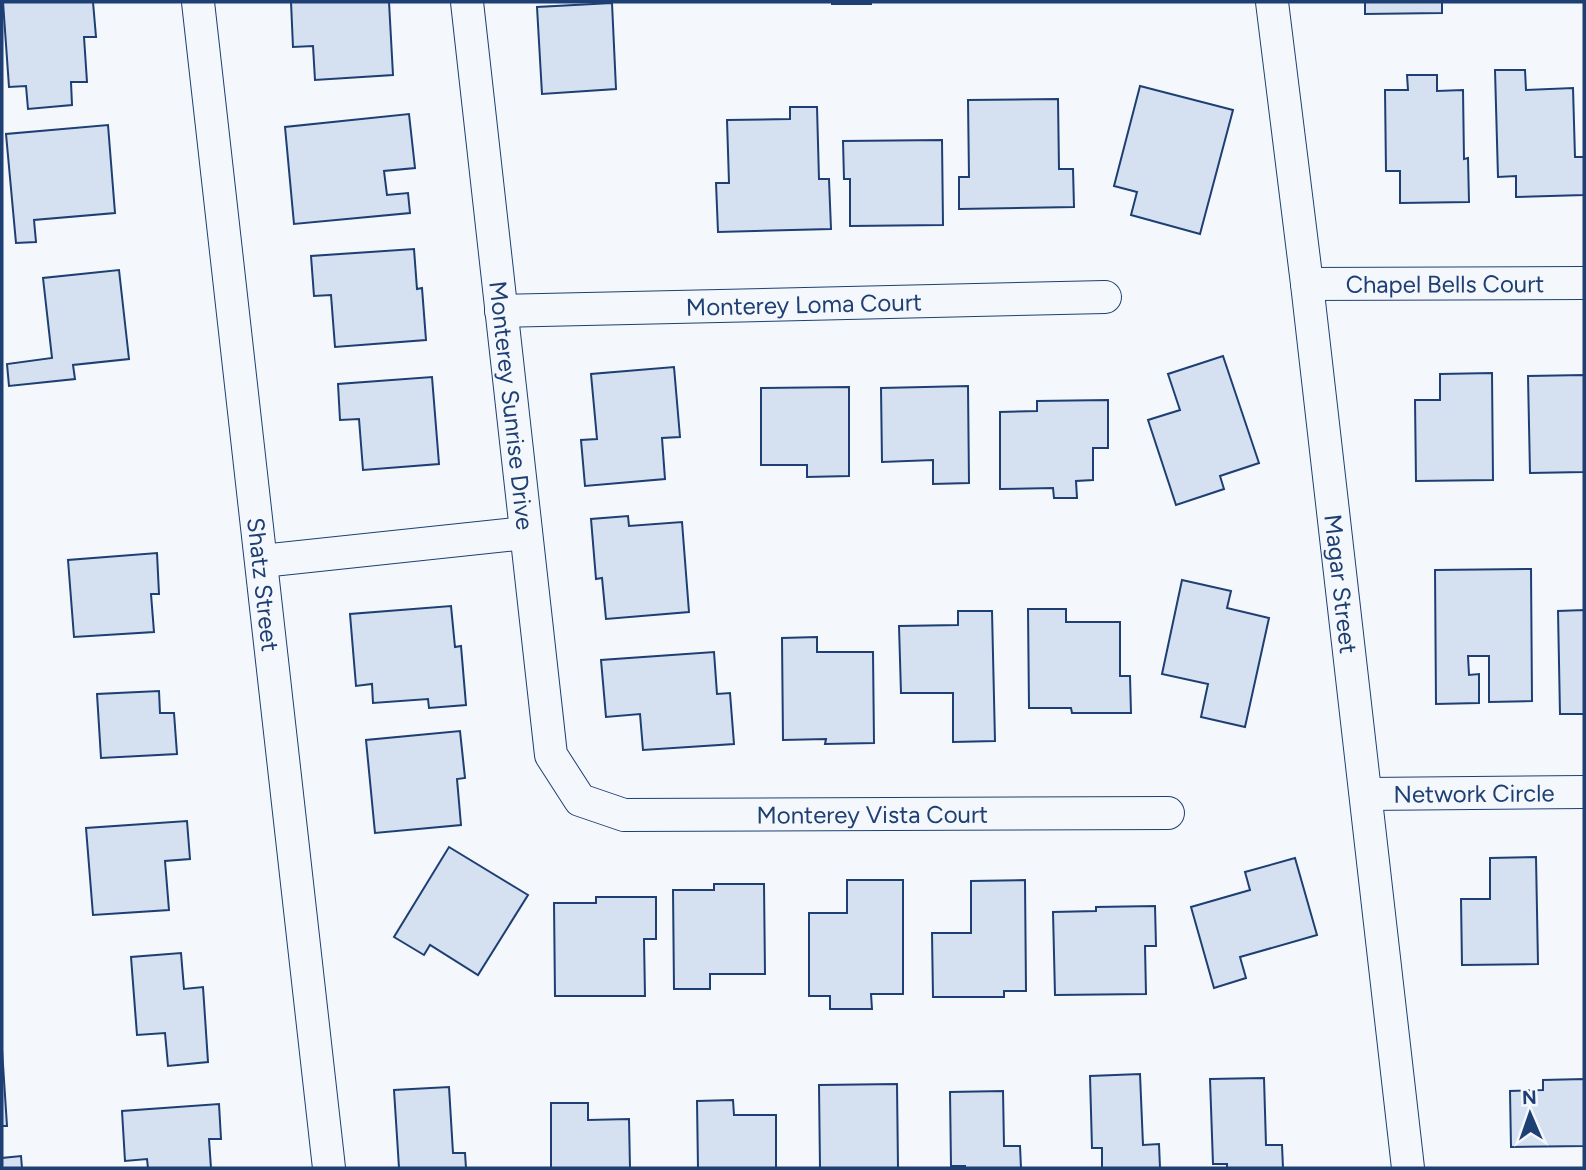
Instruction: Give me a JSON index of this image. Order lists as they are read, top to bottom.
{
  "streets": {
    "street": [
      "Chapel Bells Court",
      "Monterey Loma Court",
      "Monterey Sunrise Drive",
      "Shatz Street",
      "Magar Street",
      "Network Circle",
      "Monterey Vista Court"
    ]
  },
  "crossings": [
    ["Chapel Bells Court", "Magar Street"],
    ["Monterey Loma Court", "Monterey Sunrise Drive"],
    ["Monterey Sunrise Drive", "Monterey Vista Court"],
    ["Magar Street", "Network Circle"]
  ],
  "north": "top"
}
